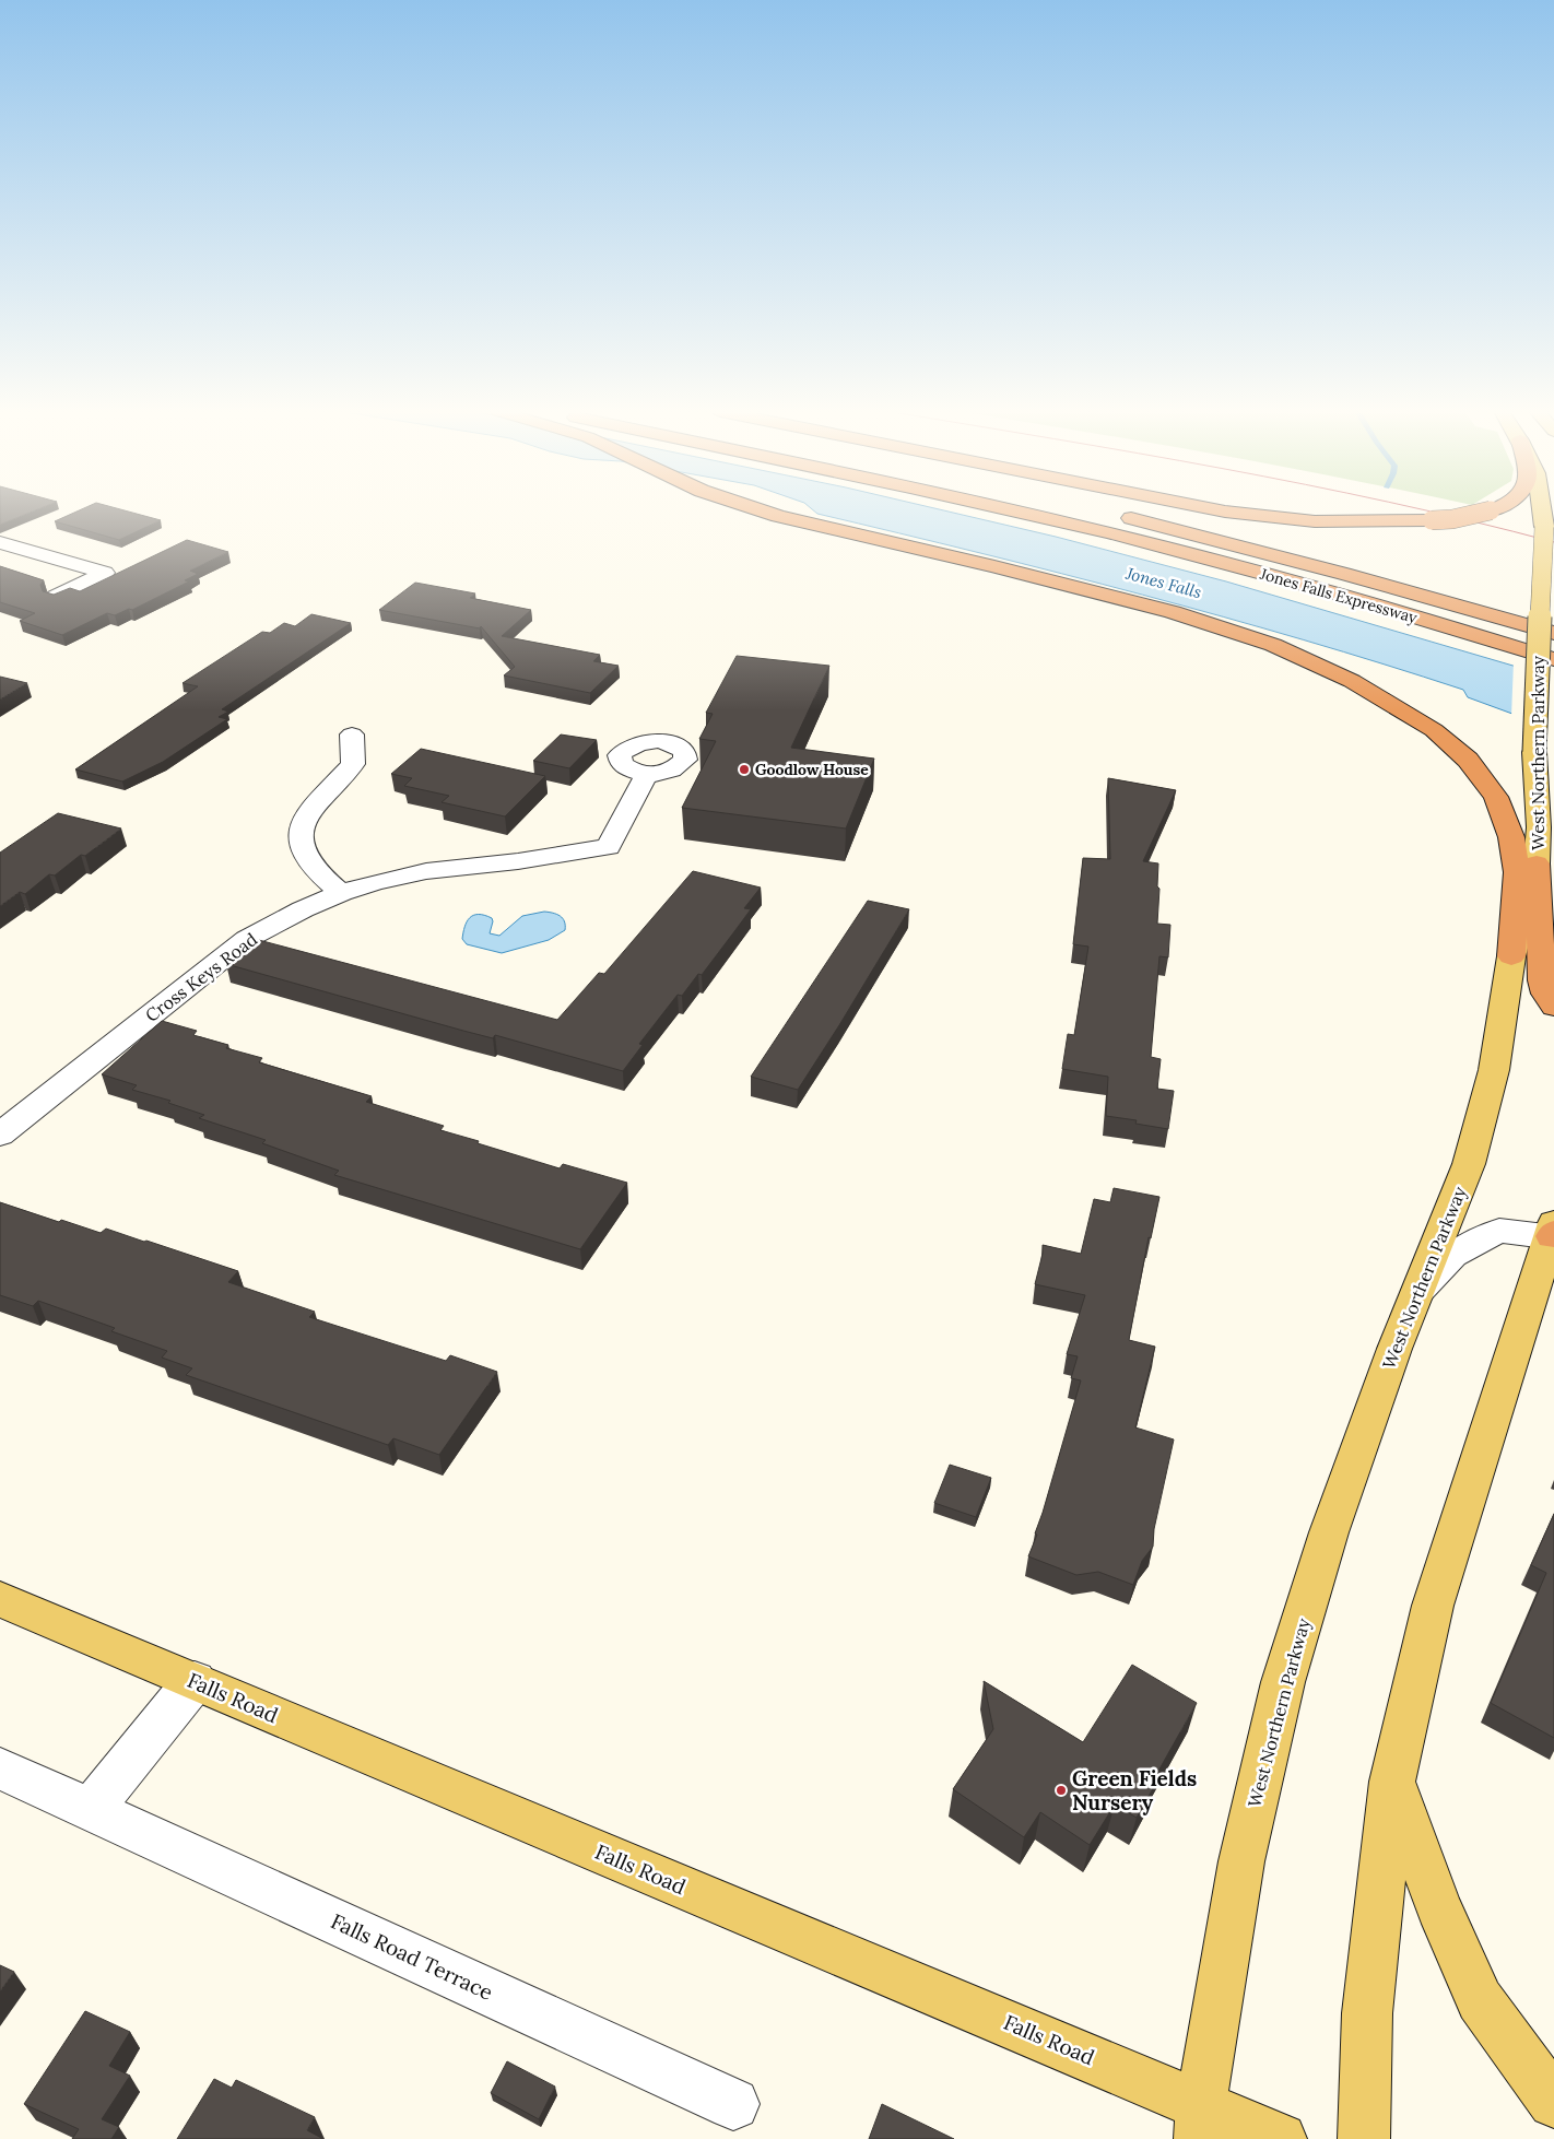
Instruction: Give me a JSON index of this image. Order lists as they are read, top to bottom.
{
  "streets": {
    "highway": ["Jones Falls Expressway"],
    "main road": ["West Northern Parkway", "Falls Road"],
    "street": ["Cross Keys Road", "Falls Road Terrace"]
  },
  "crossings": [
    ["Jones Falls Expressway", "West Northern Parkway"],
    ["West Northern Parkway", "Falls Road"]
  ],
  "water": ["Jones Falls"],
  "places": ["Goodlow House", "Green Fields Nursery"]
}
